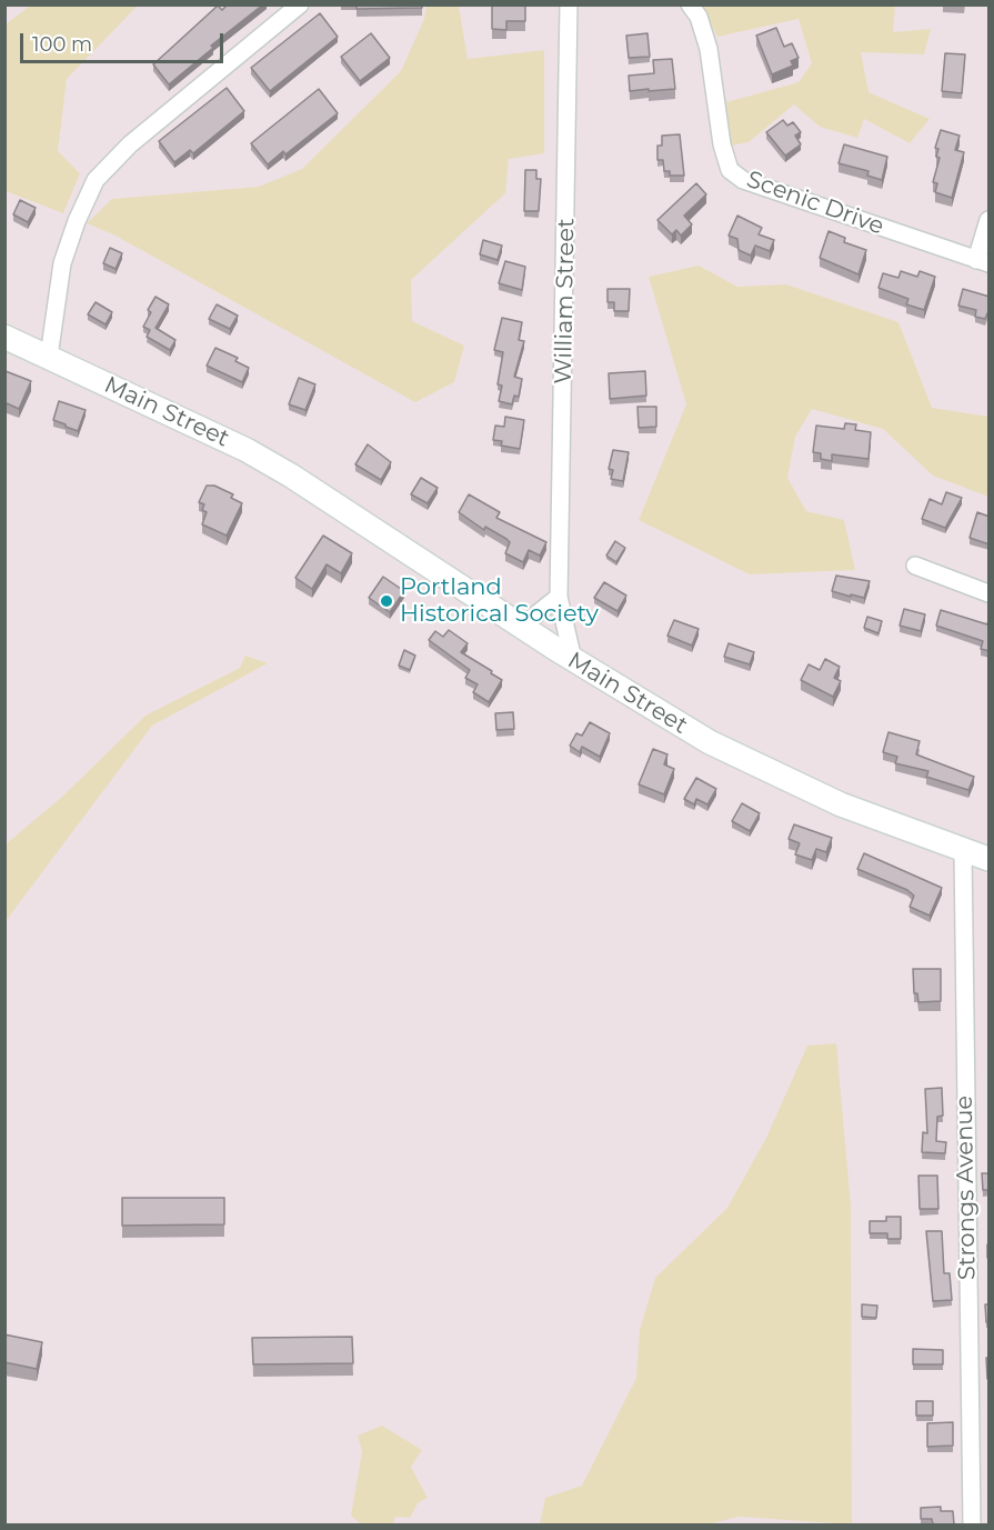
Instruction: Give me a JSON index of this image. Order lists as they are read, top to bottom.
{
  "streets": {
    "main road": ["Main Street"],
    "street": ["Scenic Drive", "William Street", "Strongs Avenue"]
  },
  "crossings": [
    ["William Street", "Main Street"],
    ["Main Street", "Strongs Avenue"]
  ],
  "places": ["Portland Historical Society"],
  "scale_bar": "100 m"
}
